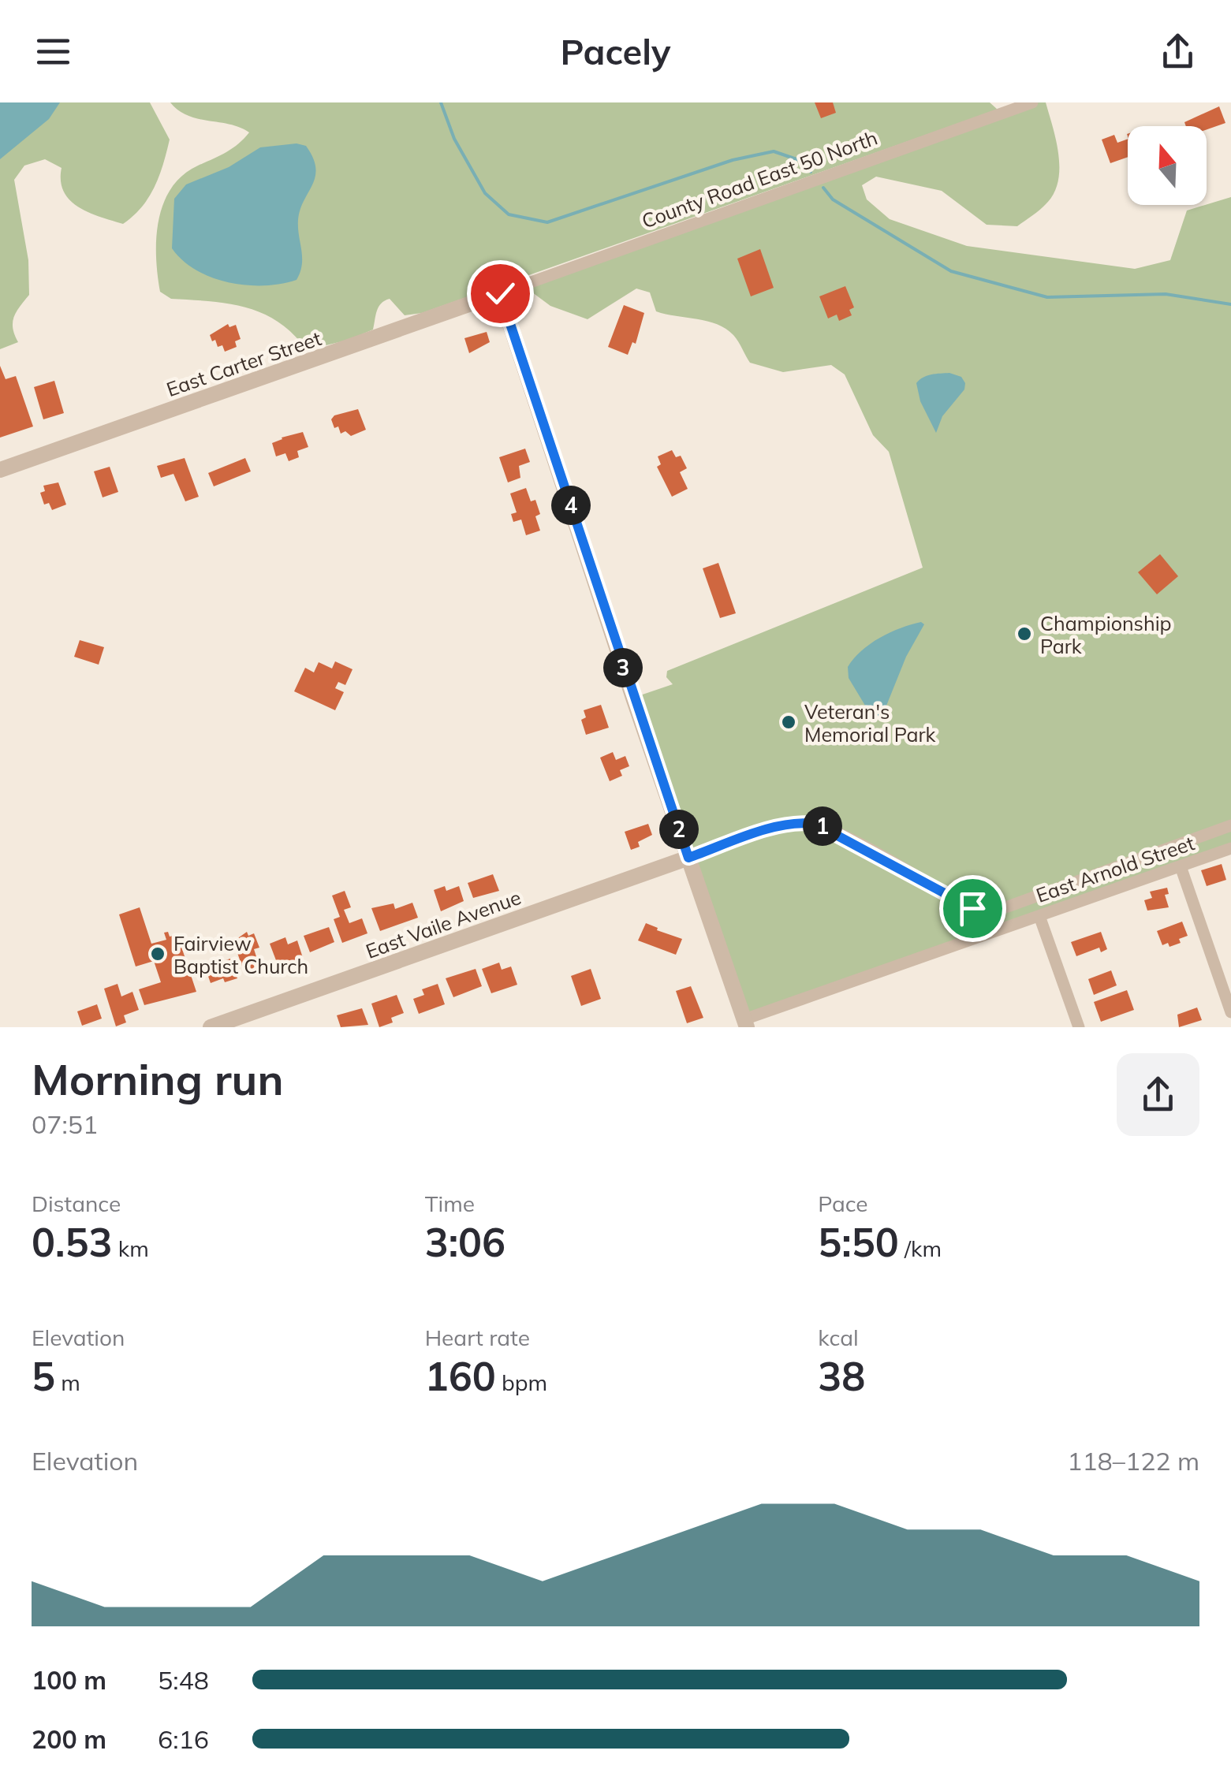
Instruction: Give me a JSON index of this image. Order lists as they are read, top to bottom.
{
  "streets": {
    "street": [
      "County Road East 50 North",
      "East Carter Street",
      "East Arnold Street",
      "East Vaile Avenue"
    ]
  },
  "crossings": [
    ["County Road East 50 North", "East Carter Street"]
  ],
  "places": ["Championship Park", "Veteran's Memorial Park", "Fairview Baptist Church"],
  "north": "top",
  "page": {
    "header": "Pacely",
    "pins": [
      "4",
      "3",
      "1",
      "2"
    ],
    "heading": ["Morning run", "07:51"],
    "stats": [
      ["Distance", "0.53 km"],
      ["Time", "3:06"],
      ["Pace", "5:50 /km"],
      ["Elevation", "5 m"],
      ["Heart rate", "160 bpm"],
      ["kcal", "38"]
    ],
    "chart": ["Elevation", "118–122 m"],
    "list": [
      {
        "name": "100 m",
        "note": "5:48"
      },
      {
        "name": "200 m",
        "note": "6:16"
      }
    ]
  }
}
